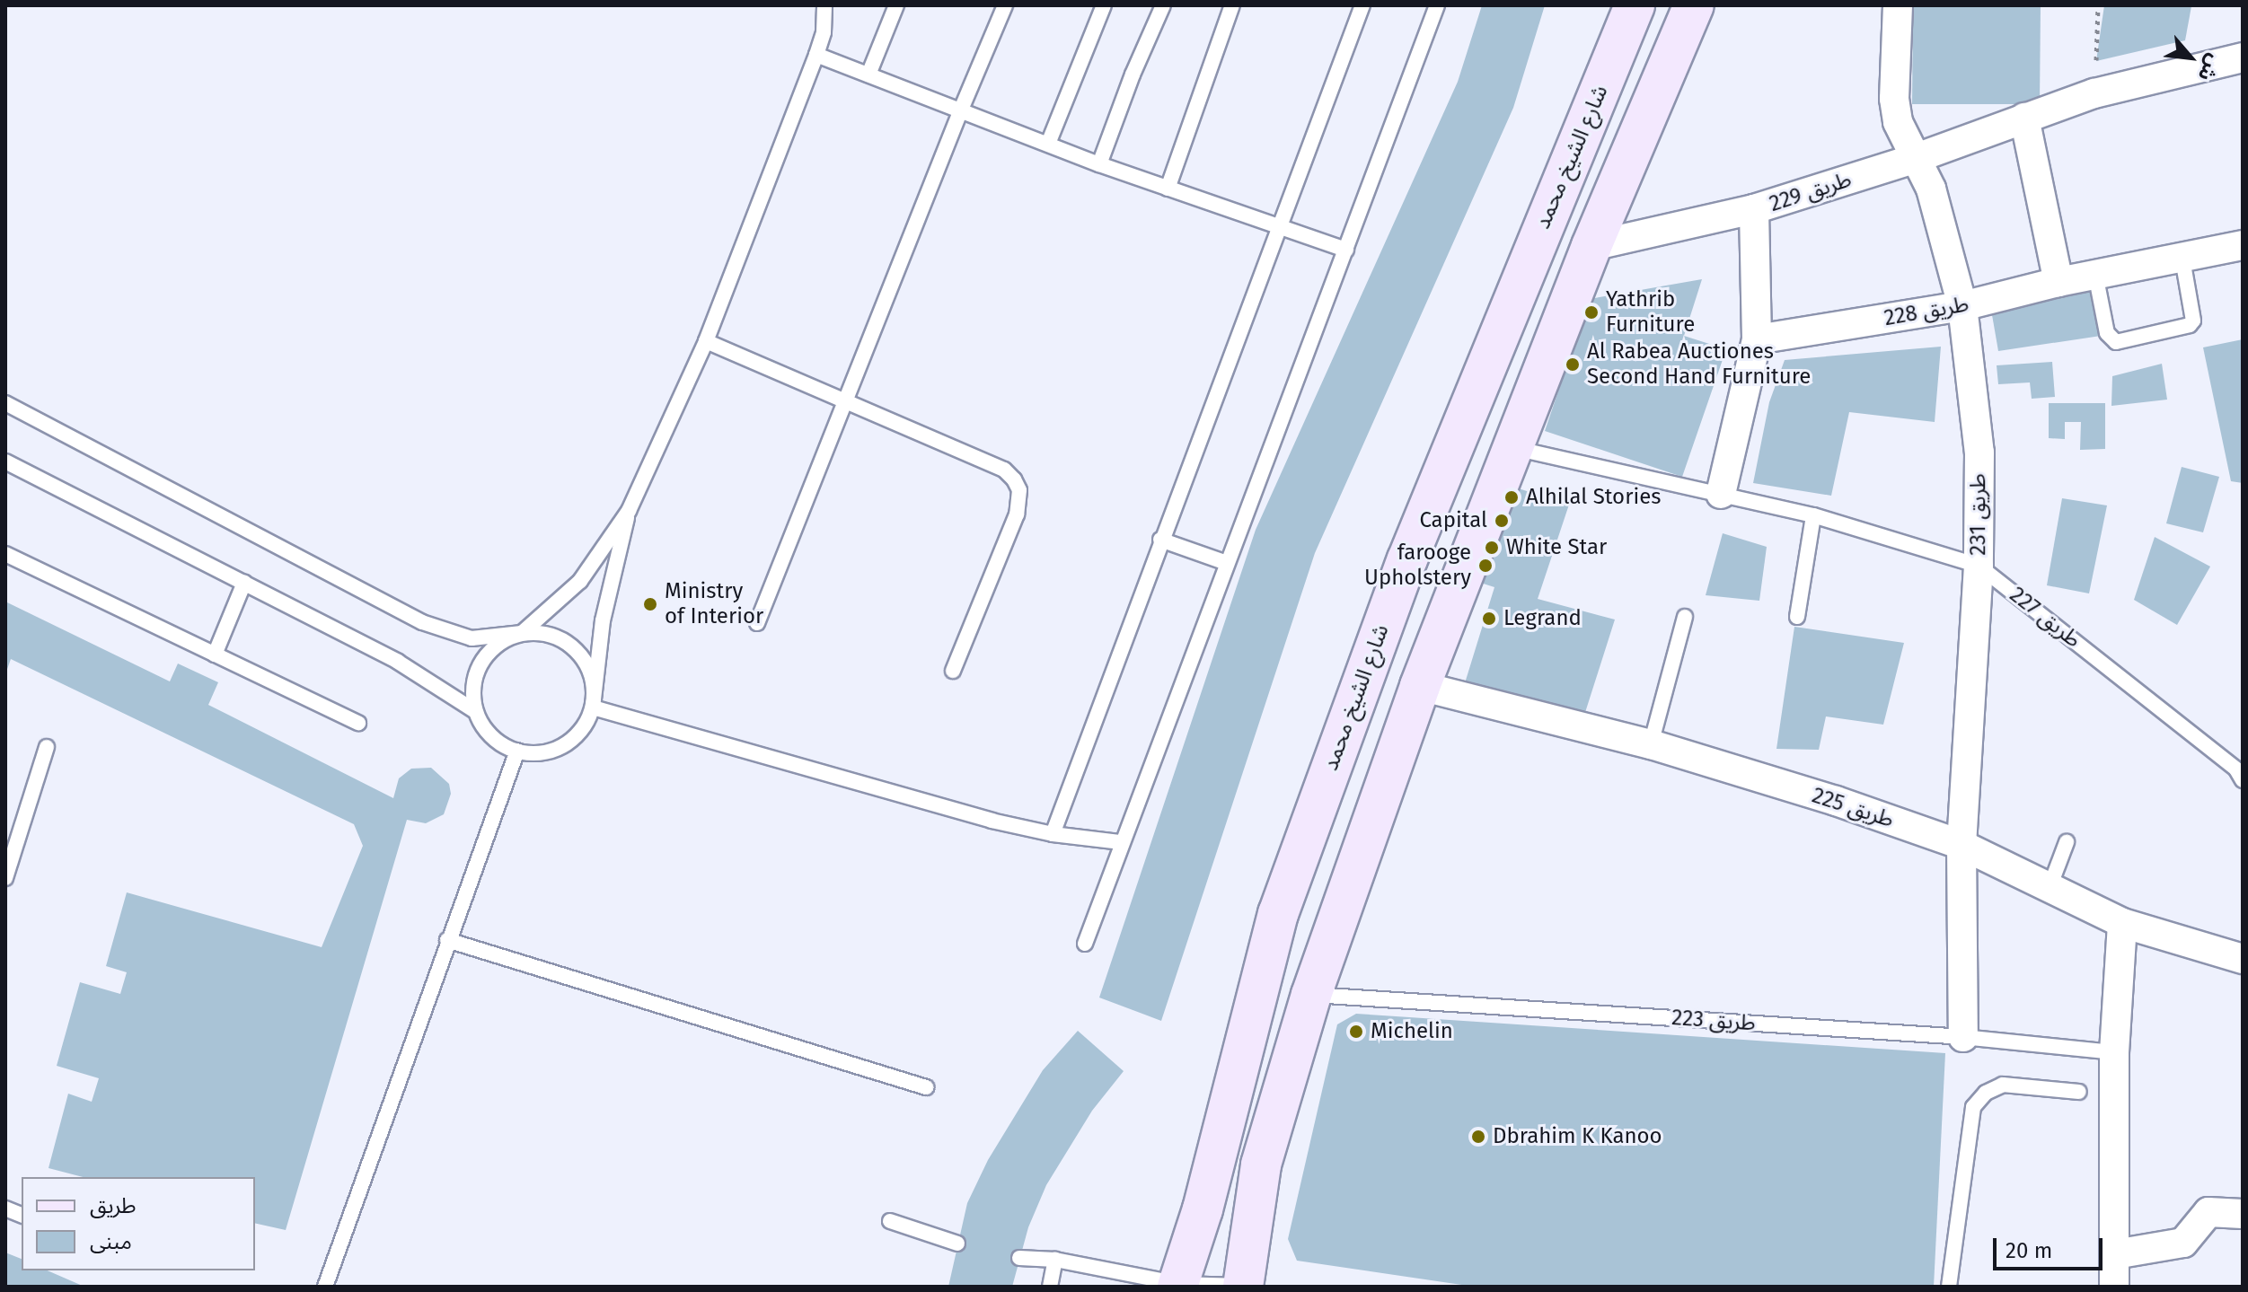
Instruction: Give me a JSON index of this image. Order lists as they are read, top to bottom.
{
  "streets": {
    "main road": ["شارع الشيخ محمد"],
    "street": [
      "طريق 229",
      "طريق 228",
      "طريق 231",
      "طريق 225"
    ],
    "lane": ["طريق 227", "طريق 223"]
  },
  "crossings": [
    ["طريق 229", "طريق 231"],
    ["طريق 228", "طريق 231"],
    ["طريق 231", "طريق 227"],
    ["طريق 231", "طريق 225"],
    ["طريق 231", "طريق 223"]
  ],
  "places": [
    "Yathrib Furniture",
    "Al Rabea Auctiones Second Hand Furniture",
    "Alhilal Stories",
    "Capital",
    "White Star",
    "farooge Upholstery",
    "Ministry of Interior",
    "Legrand",
    "Michelin",
    "Dbrahim K Kanoo"
  ],
  "legend": ["طريق", "مبنى"],
  "scale_bar": "20 m",
  "north": "bottom right"
}
